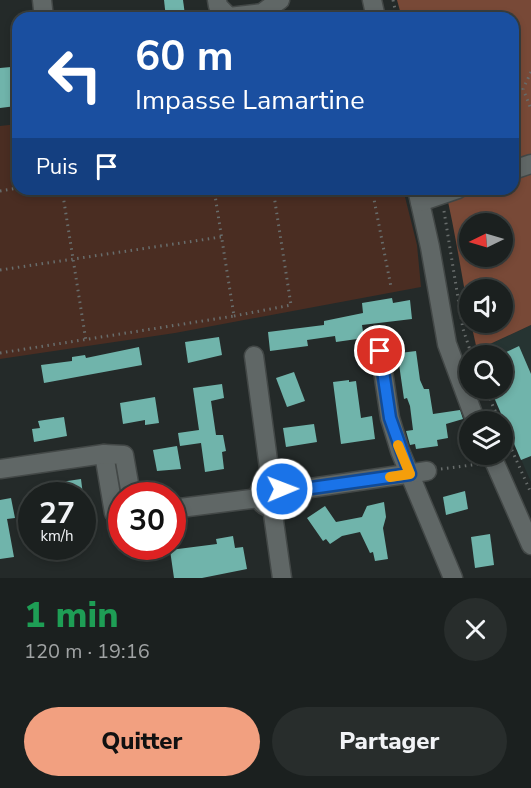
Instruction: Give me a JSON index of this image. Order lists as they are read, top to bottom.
{
  "north": "left",
  "page": {
    "turn": ["60 m", "Impasse Lamartine"],
    "then": "Puis",
    "speed": "27 km/h",
    "limit": "30",
    "heading": ["1 min", "120 m · 19:16"],
    "buttons": ["Quitter", "Partager"]
  }
}
